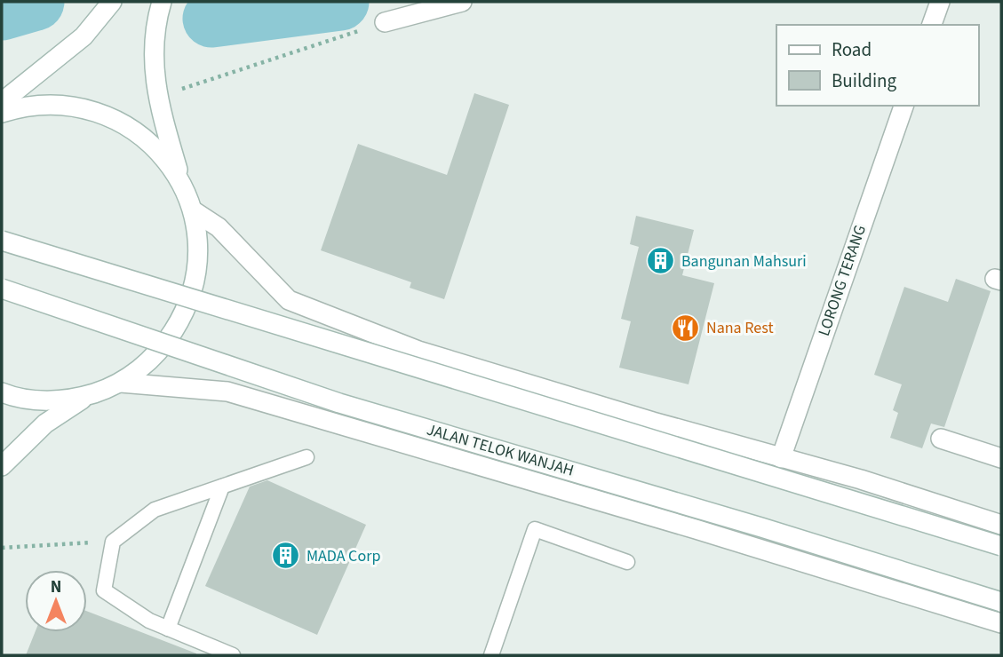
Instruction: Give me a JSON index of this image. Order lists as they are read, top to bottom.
{
  "streets": {
    "main road": ["LORONG TERANG", "JALAN TELOK WANJAH"]
  },
  "places": {
    "building": ["Bangunan Mahsuri", "MADA Corp"],
    "restaurant": ["Nana Rest"]
  },
  "legend": ["Road", "Building"],
  "north": "top"
}
